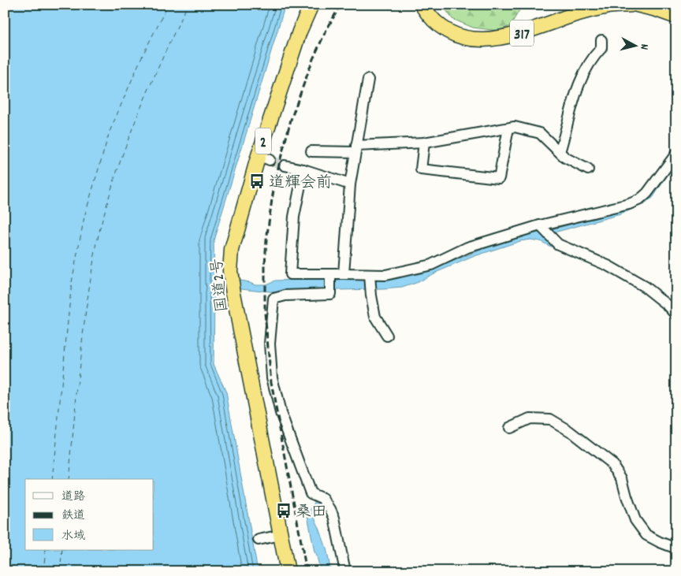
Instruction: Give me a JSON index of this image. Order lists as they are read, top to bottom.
{
  "streets": {
    "highway": ["317", "2", "国道2号"]
  },
  "places": {
    "bus stop": ["道輝会前", "桑田"]
  },
  "legend": ["道路", "鉄道", "水域"],
  "north": "right"
}
